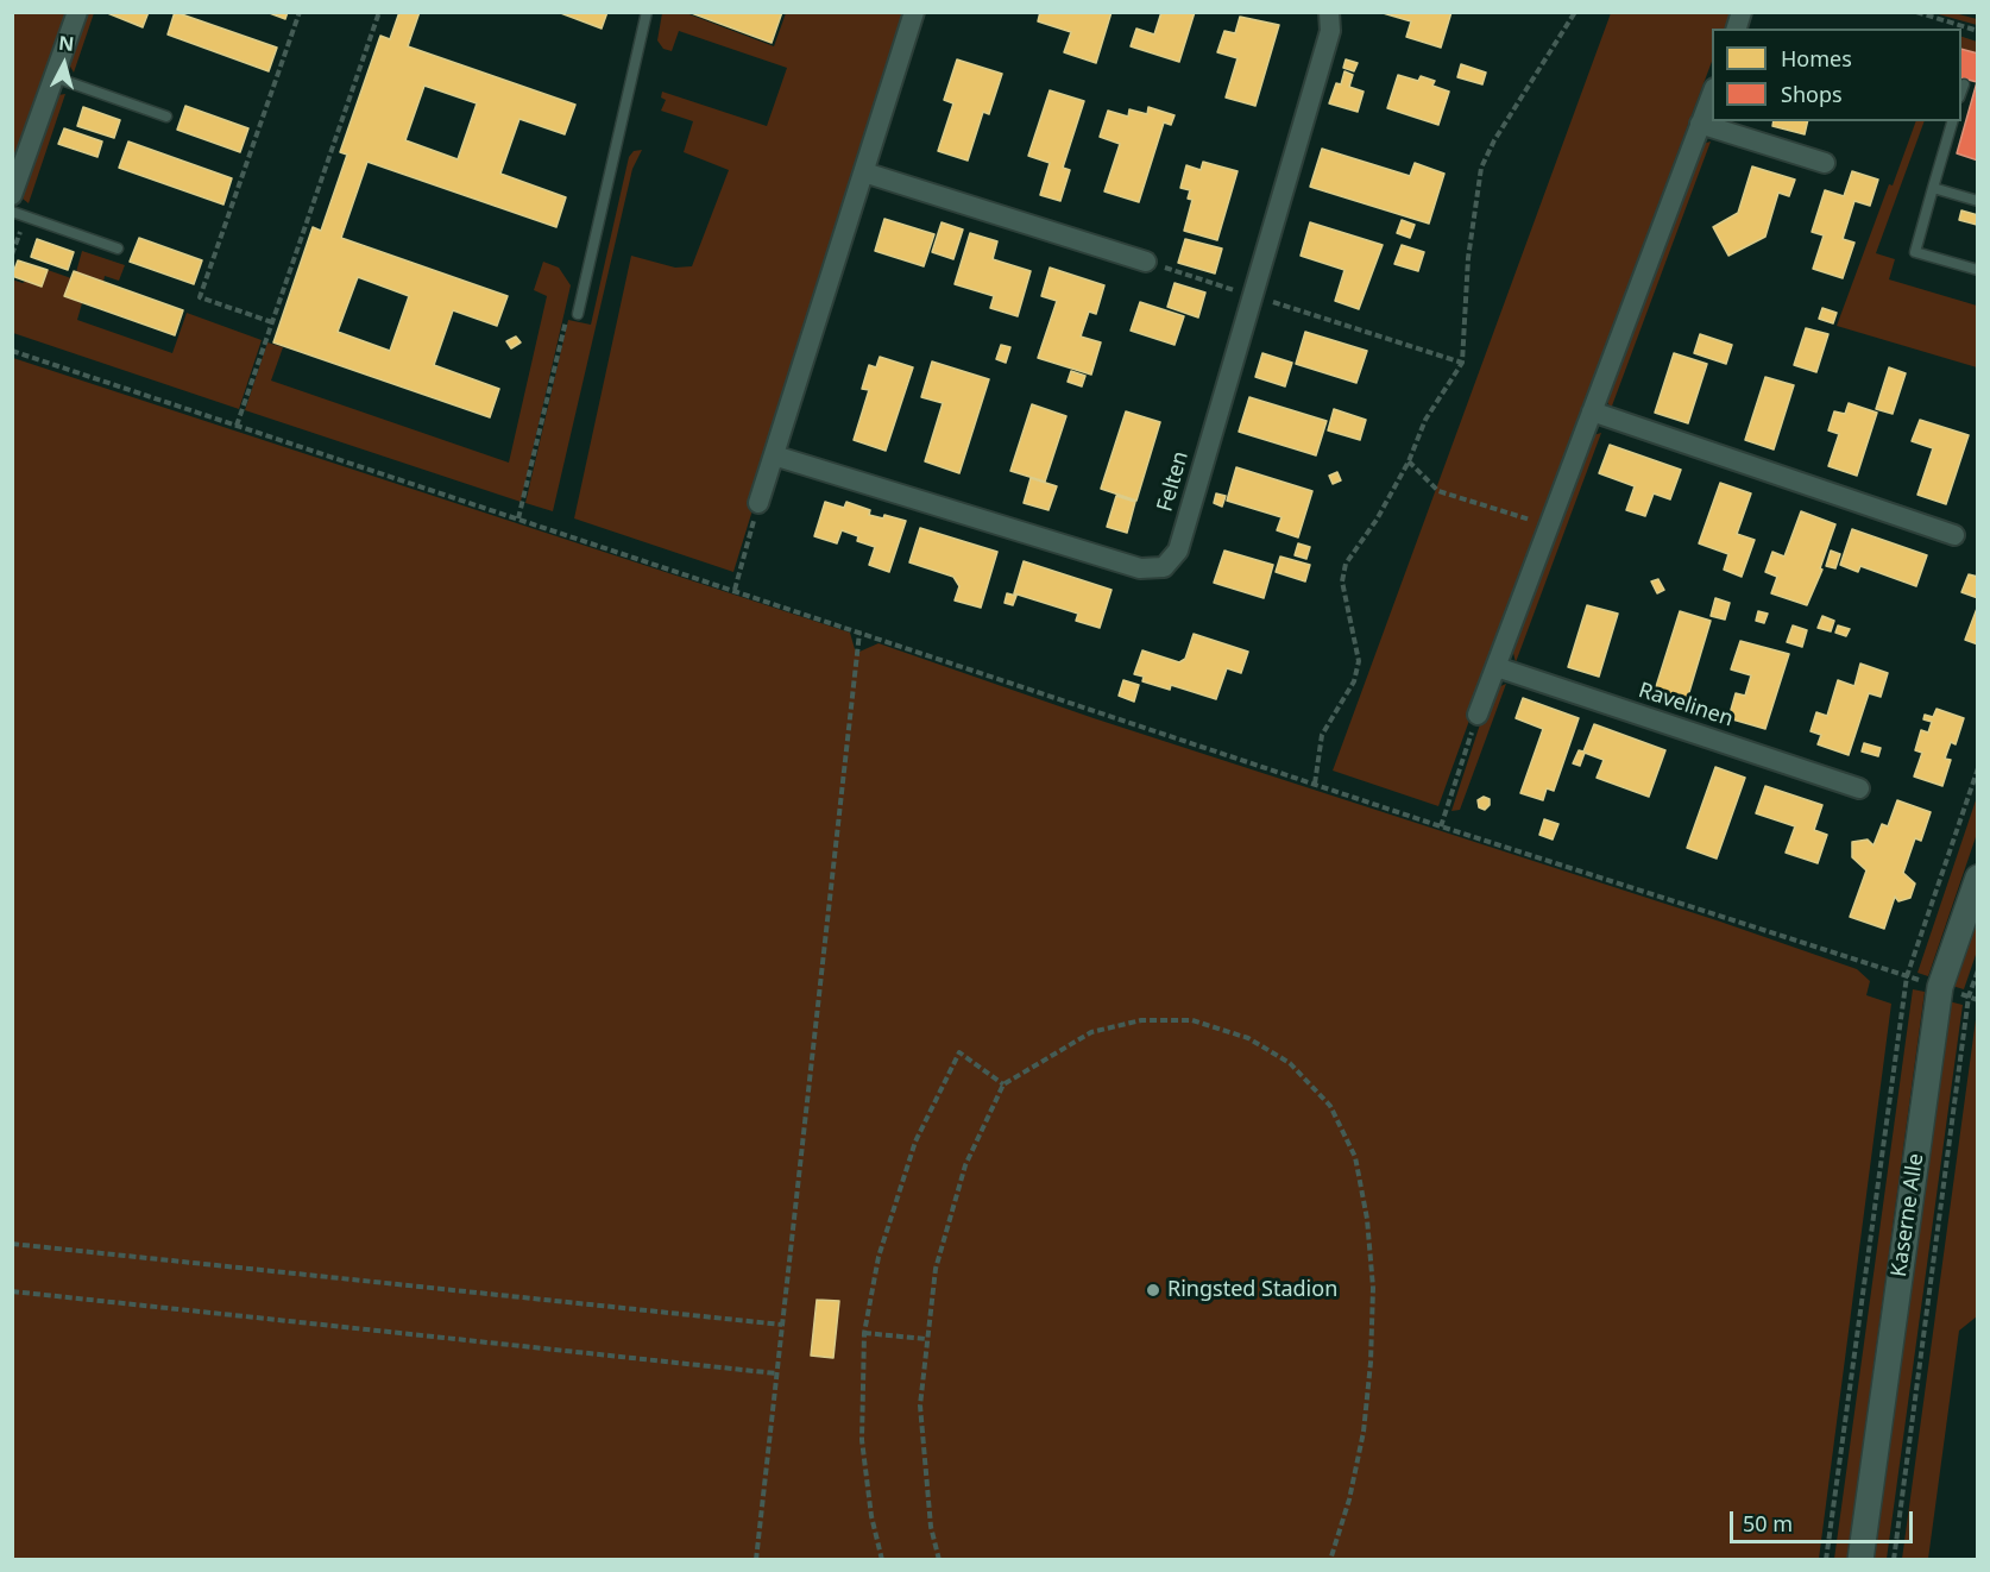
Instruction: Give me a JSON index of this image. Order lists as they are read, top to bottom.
{
  "streets": {
    "street": ["Felten", "Ravelinen", "Kaserne Alle"]
  },
  "places": ["Ringsted Stadion"],
  "legend": ["Homes", "Shops"],
  "scale_bar": "50 m",
  "north": "top"
}
